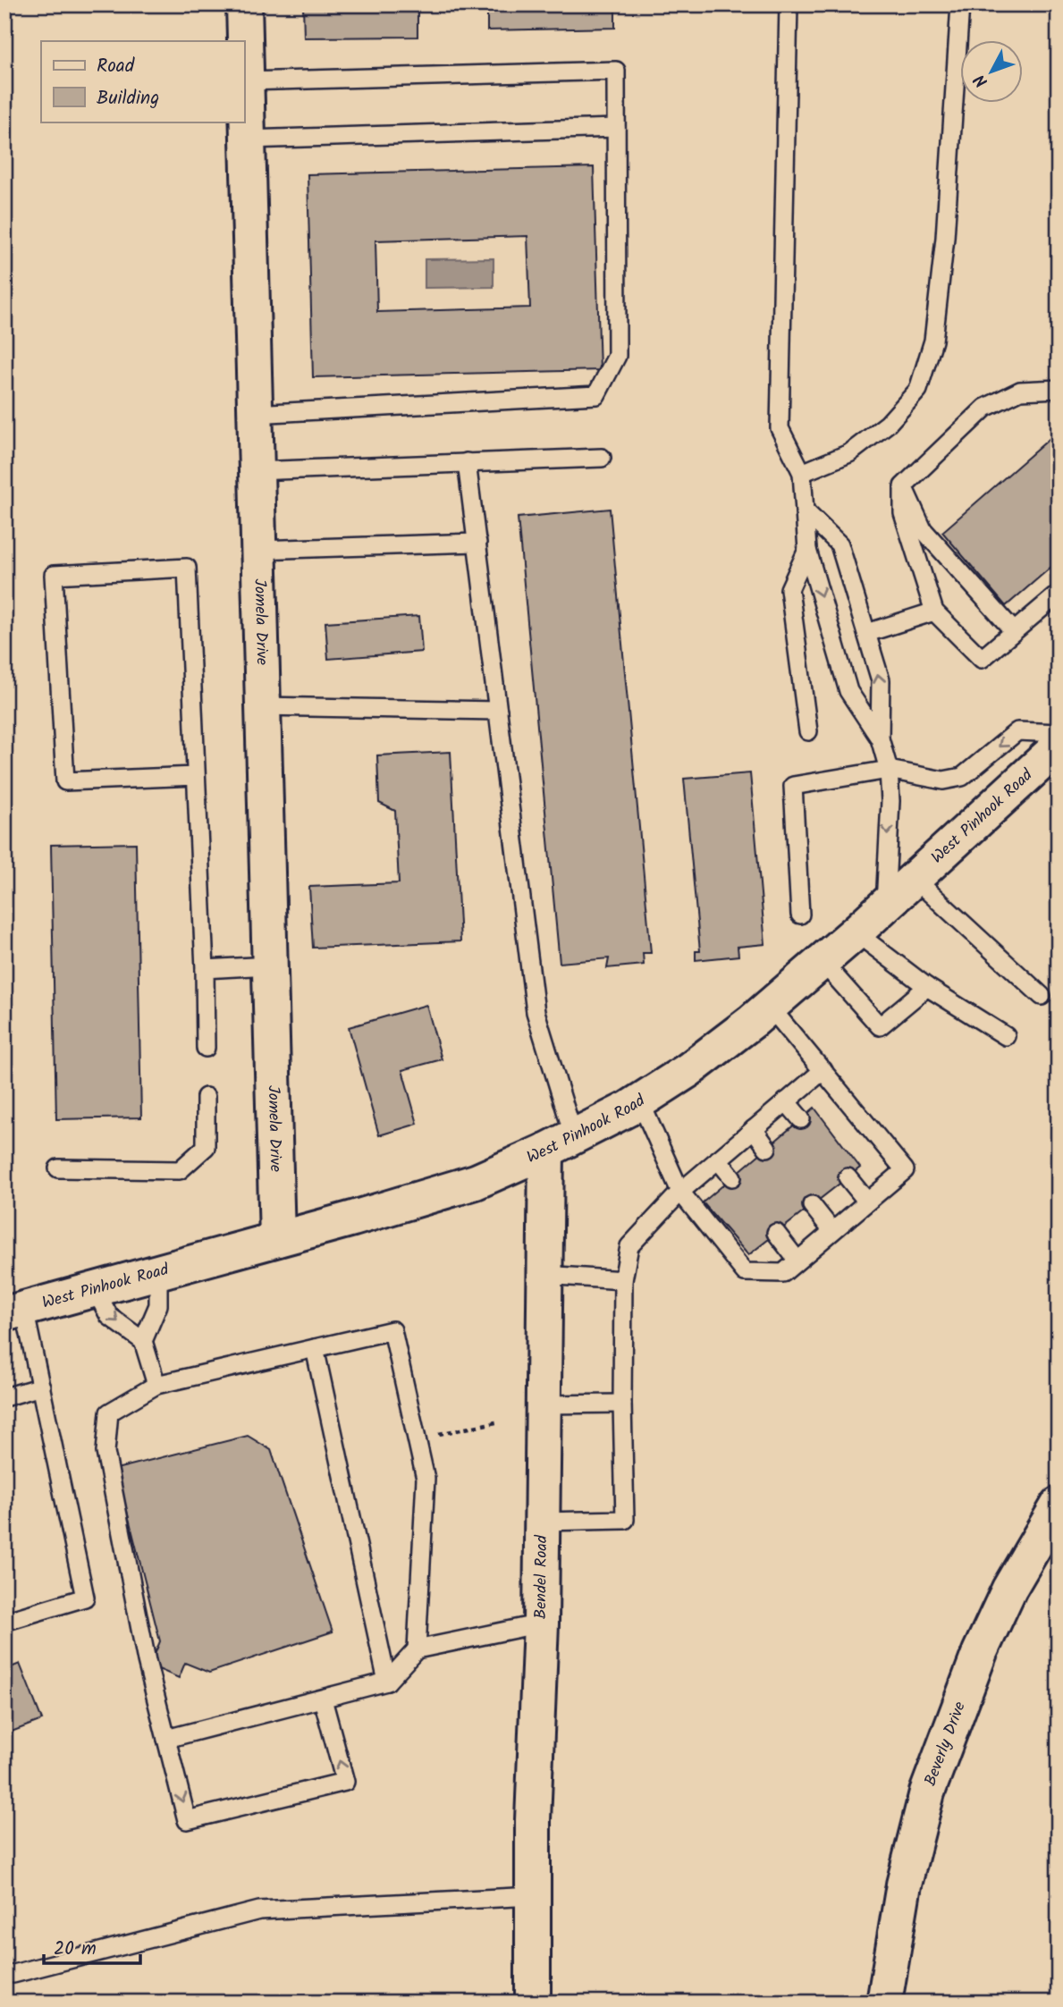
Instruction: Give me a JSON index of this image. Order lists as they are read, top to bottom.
{
  "streets": {
    "street": [
      "Jomela Drive",
      "West Pinhook Road",
      "Bendel Road",
      "Beverly Drive"
    ]
  },
  "crossings": [
    ["Jomela Drive", "West Pinhook Road"],
    ["West Pinhook Road", "Bendel Road"]
  ],
  "legend": ["Road", "Building"],
  "scale_bar": "20 m",
  "north": "bottom left"
}
